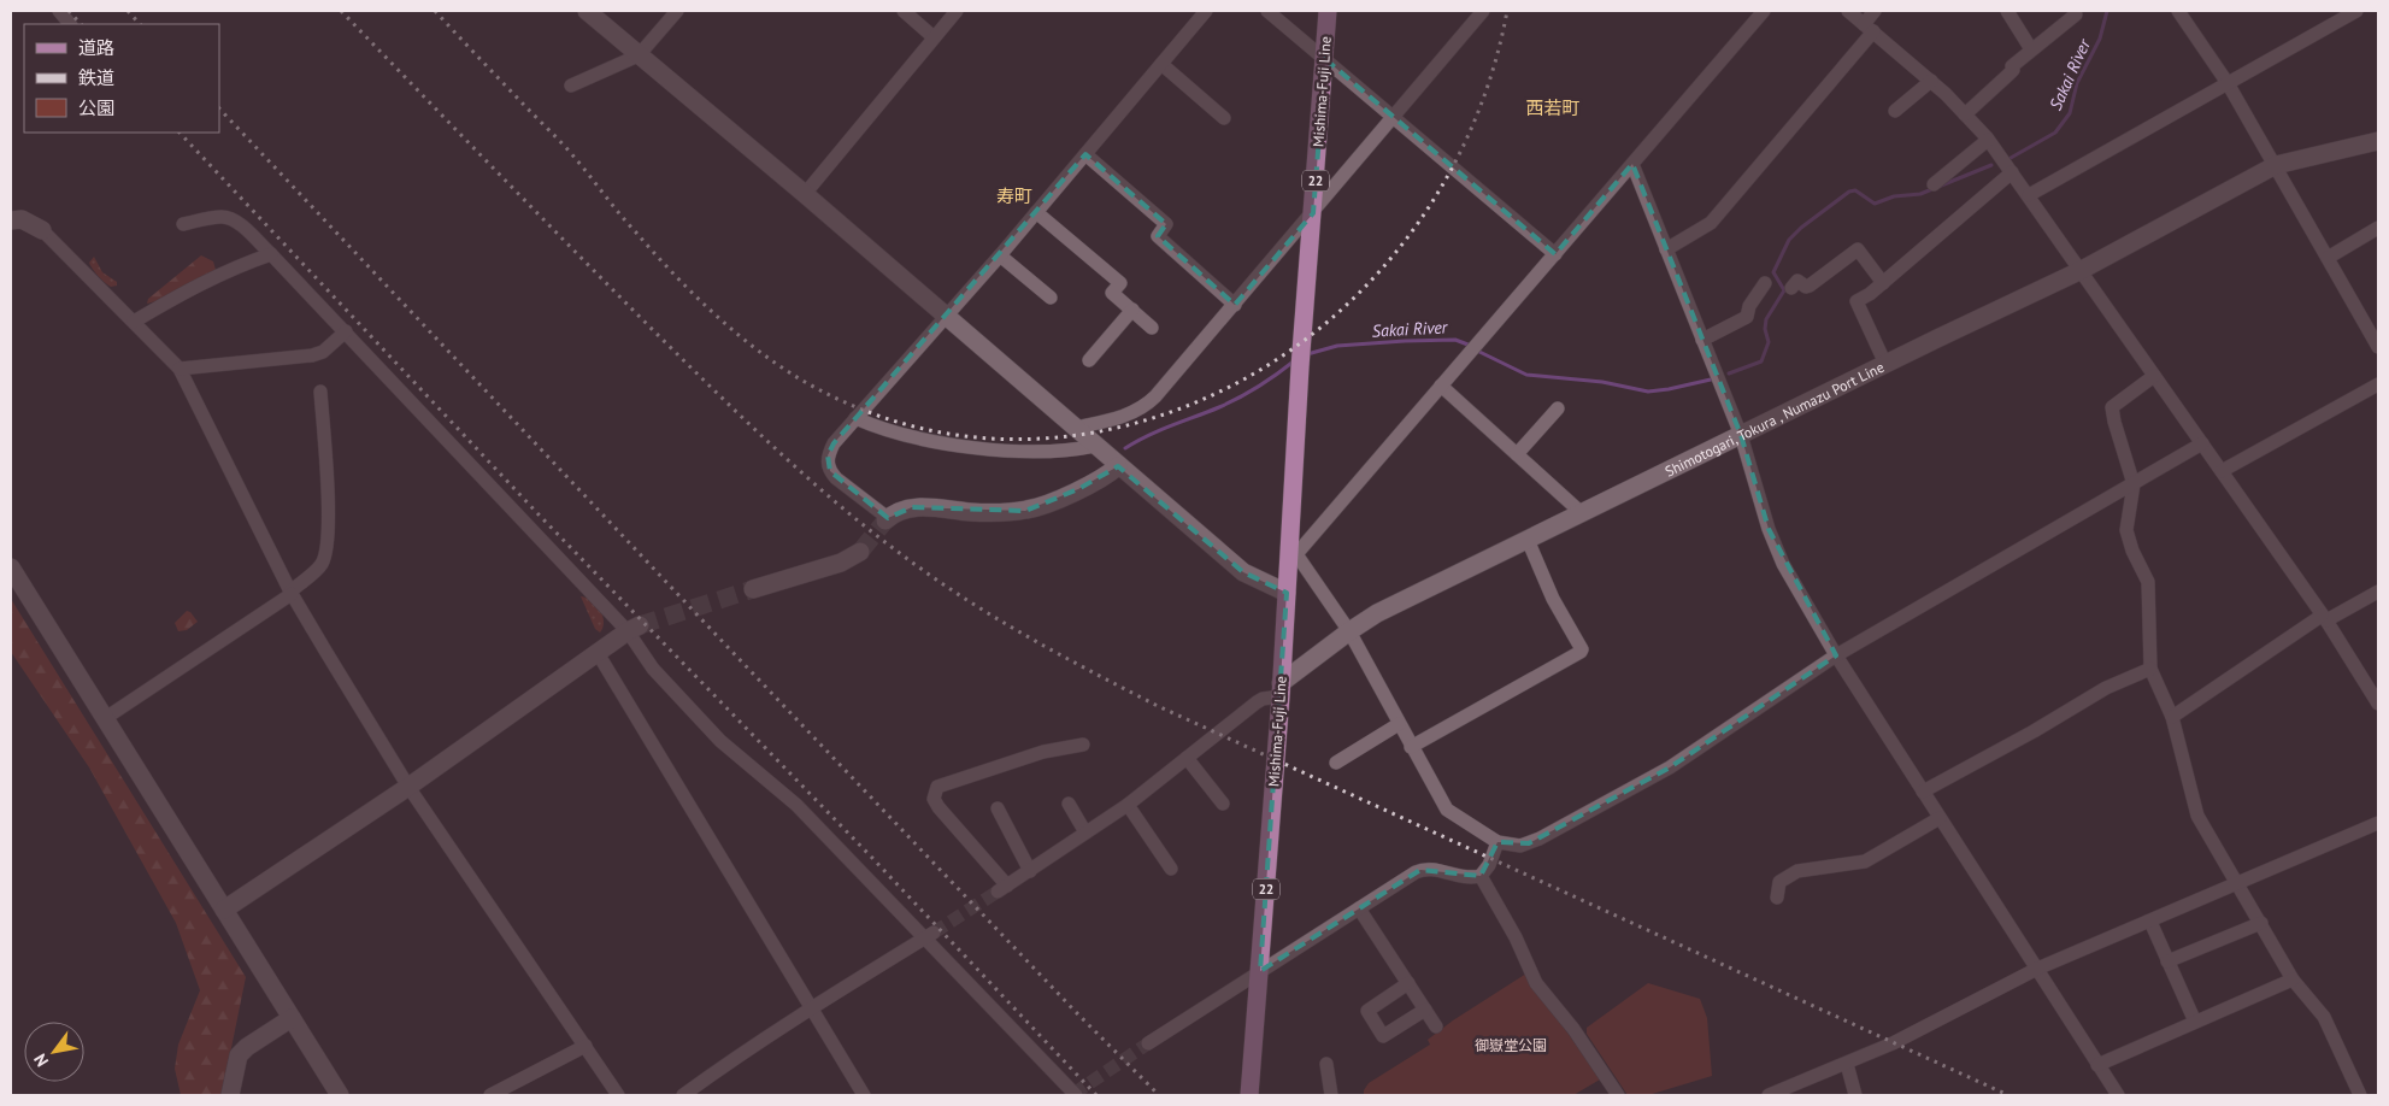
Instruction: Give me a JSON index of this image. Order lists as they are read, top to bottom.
{
  "streets": {
    "main road": ["Mishima-Fuji Line", "22"],
    "street": ["Shimotogari, Tokura , Numazu Port Line"]
  },
  "crossings": [
    ["Mishima-Fuji Line", "Shimotogari, Tokura , Numazu Port Line"]
  ],
  "districts": ["西若町", "寿町"],
  "water": ["Sakai River"],
  "parks": ["御嶽堂公園"],
  "legend": ["道路", "鉄道", "公園"],
  "north": "bottom left"
}
